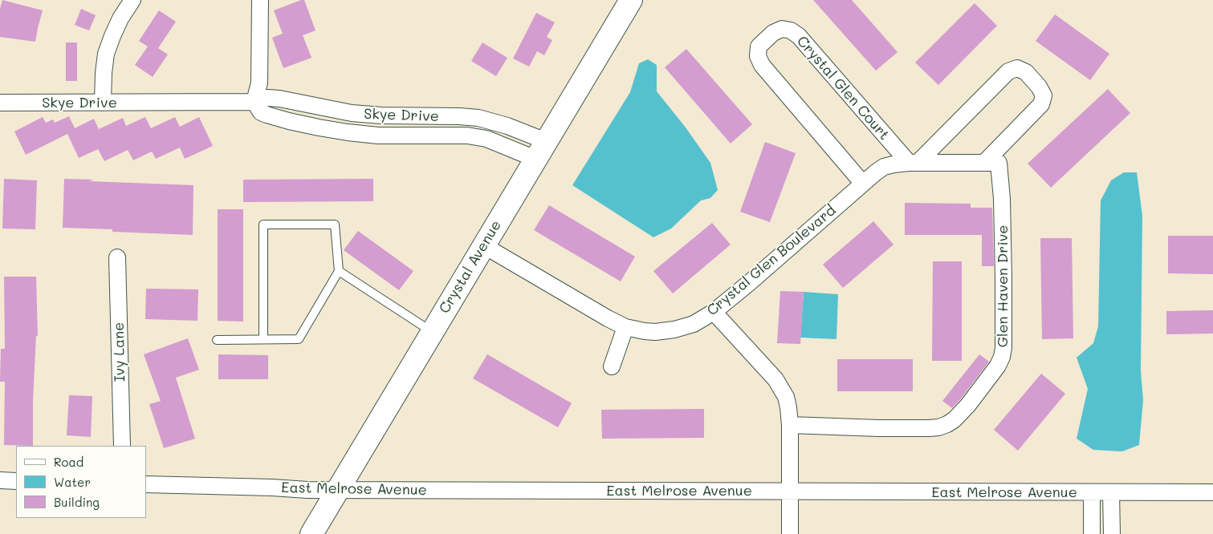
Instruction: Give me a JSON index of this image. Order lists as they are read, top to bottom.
{
  "streets": {
    "street": [
      "Crystal Glen Court",
      "Skye Drive",
      "Crystal Glen Boulevard",
      "Crystal Avenue",
      "Glen Haven Drive",
      "Ivy Lane",
      "East Melrose Avenue"
    ]
  },
  "crossings": [
    ["Crystal Glen Court", "Crystal Glen Boulevard"],
    ["Skye Drive", "Crystal Avenue"],
    ["Crystal Glen Boulevard", "Crystal Avenue"],
    ["Crystal Glen Boulevard", "Glen Haven Drive"],
    ["Crystal Avenue", "East Melrose Avenue"]
  ],
  "legend": ["Road", "Water", "Building"]
}
